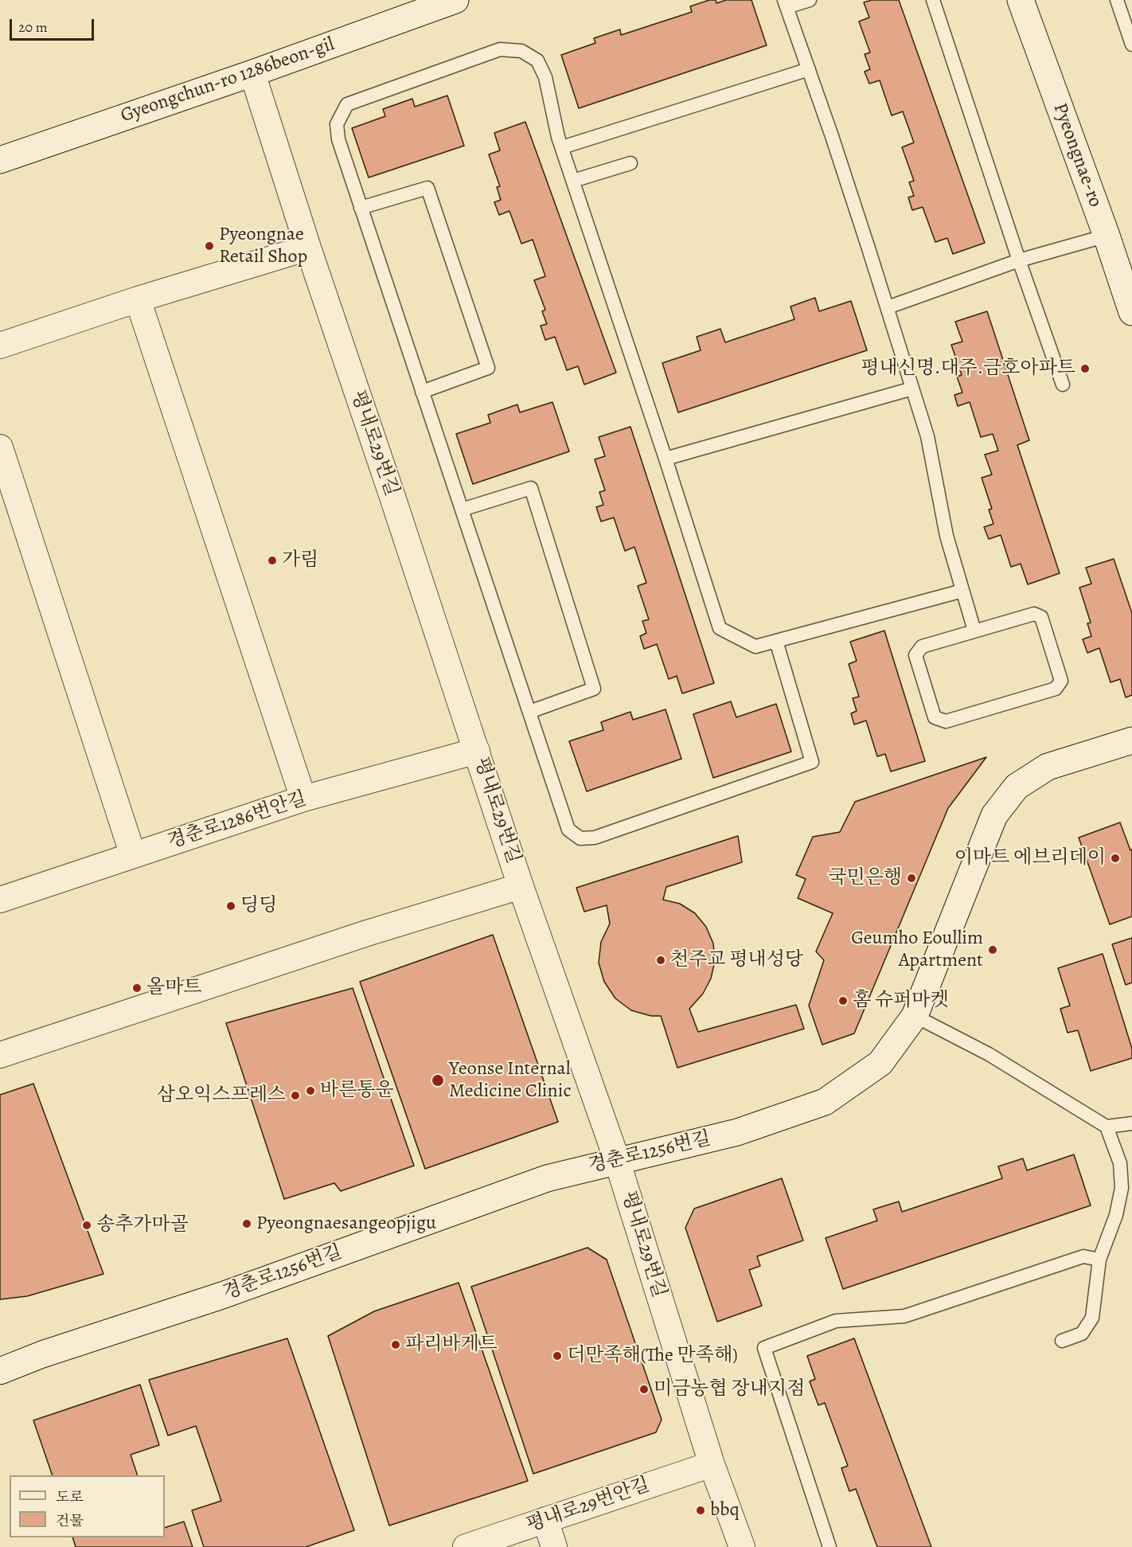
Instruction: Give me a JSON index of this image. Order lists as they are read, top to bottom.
{
  "streets": {
    "street": [
      "Gyeongchun-ro 1286beon-gil",
      "Pyeongnae-ro",
      "평내로29번길",
      "경춘로1286번안길",
      "경춘로1256번길",
      "평내로29번안길"
    ]
  },
  "crossings": [
    ["Gyeongchun-ro 1286beon-gil", "평내로29번길"],
    ["평내로29번길", "경춘로1286번안길"],
    ["평내로29번길", "경춘로1256번길"],
    ["평내로29번길", "평내로29번안길"]
  ],
  "places": [
    "Pyeongnae Retail Shop",
    "평내신명.대주.금호아파트",
    "가림",
    "이마트 에브리데이",
    "국민은행",
    "딩딩",
    "Geumho Eoullim Apartment",
    "천주교 평내성당",
    "올마트",
    "홈 슈퍼마켓",
    "Yeonse Internal Medicine Clinic",
    "바른통운",
    "삼오익스프레스",
    "Pyeongnaesangeopjigu",
    "송추가마골",
    "파리바게트",
    "더만족해(The 만족해)",
    "미금농협 장내지점",
    "bbq"
  ],
  "legend": ["도로", "건물"],
  "scale_bar": "20 m"
}
